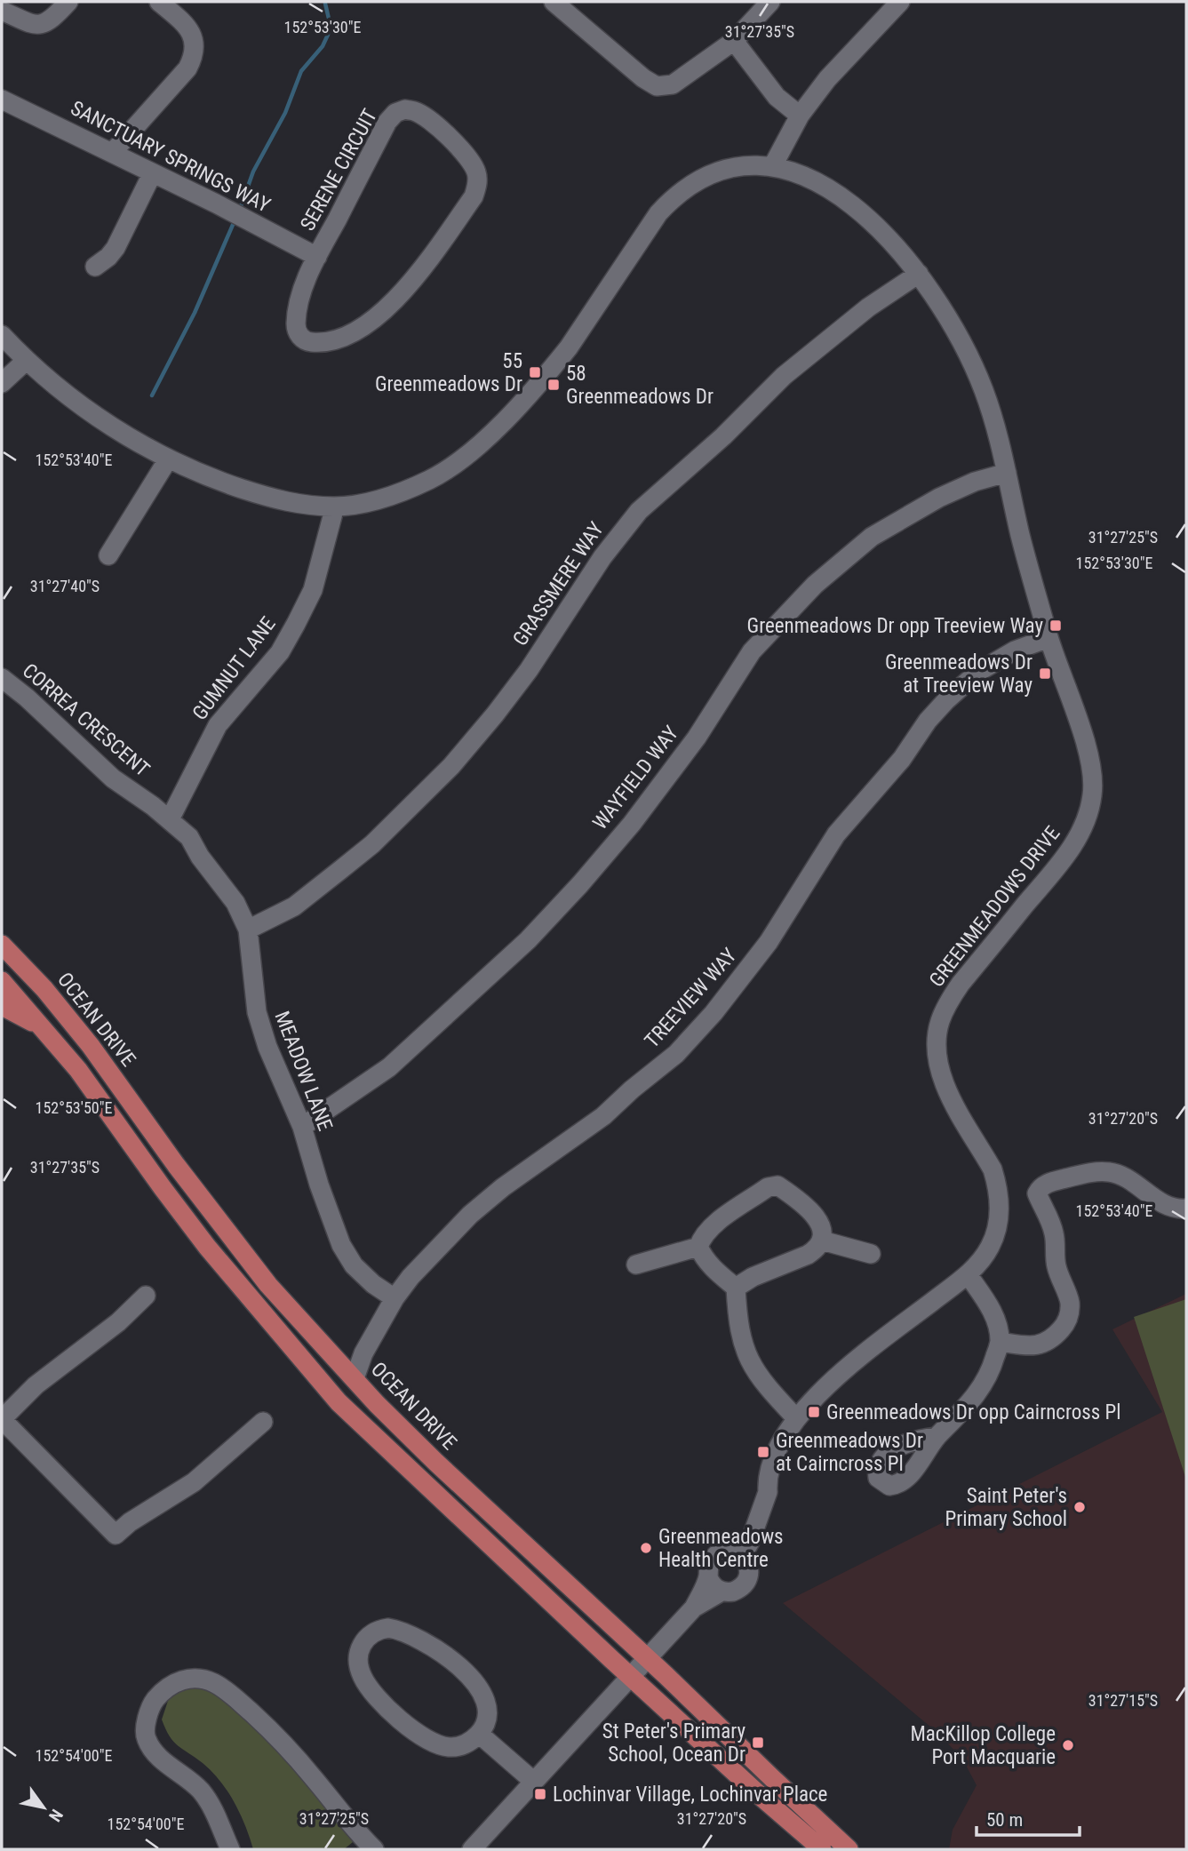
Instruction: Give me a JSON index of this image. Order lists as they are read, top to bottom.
{
  "streets": {
    "main road": ["OCEAN DRIVE"],
    "street": [
      "SANCTUARY SPRINGS WAY",
      "SERENE CIRCUIT",
      "GRASSMERE WAY",
      "GUMNUT LANE",
      "CORREA CRESCENT",
      "WAYFIELD WAY",
      "GREENMEADOWS DRIVE",
      "TREEVIEW WAY",
      "MEADOW LANE"
    ]
  },
  "crossings": [
    ["SANCTUARY SPRINGS WAY", "SERENE CIRCUIT"],
    ["GRASSMERE WAY", "GREENMEADOWS DRIVE"],
    ["GRASSMERE WAY", "MEADOW LANE"],
    ["GUMNUT LANE", "CORREA CRESCENT"],
    ["GUMNUT LANE", "GREENMEADOWS DRIVE"],
    ["GUMNUT LANE", "MEADOW LANE"],
    ["CORREA CRESCENT", "MEADOW LANE"],
    ["WAYFIELD WAY", "GREENMEADOWS DRIVE"],
    ["WAYFIELD WAY", "MEADOW LANE"],
    ["GREENMEADOWS DRIVE", "TREEVIEW WAY"],
    ["GREENMEADOWS DRIVE", "OCEAN DRIVE"],
    ["TREEVIEW WAY", "OCEAN DRIVE"],
    ["TREEVIEW WAY", "MEADOW LANE"]
  ],
  "places": {
    "transit": [
      "55 Greenmeadows Dr",
      "58 Greenmeadows Dr",
      "Greenmeadows Dr opp Treeview Way",
      "Greenmeadows Dr at Treeview Way",
      "Greenmeadows Dr opp Cairncross Pl",
      "Greenmeadows Dr at Cairncross Pl",
      "St Peter's Primary School, Ocean Dr",
      "Lochinvar Village, Lochinvar Place"
    ],
    "other": ["Saint Peter's Primary School", "Greenmeadows Health Centre", "MacKillop College Port Macquarie"]
  },
  "scale_bar": "50 m",
  "north": "bottom right",
  "coordinates": [
    "152°53'30\"E",
    "31°27'35\"S",
    "152°53'40\"E",
    "31°27'25\"S",
    "31°27'40\"S",
    "152°53'50\"E",
    "31°27'20\"S",
    "31°27'15\"S",
    "152°54'00\"E"
  ]
}
